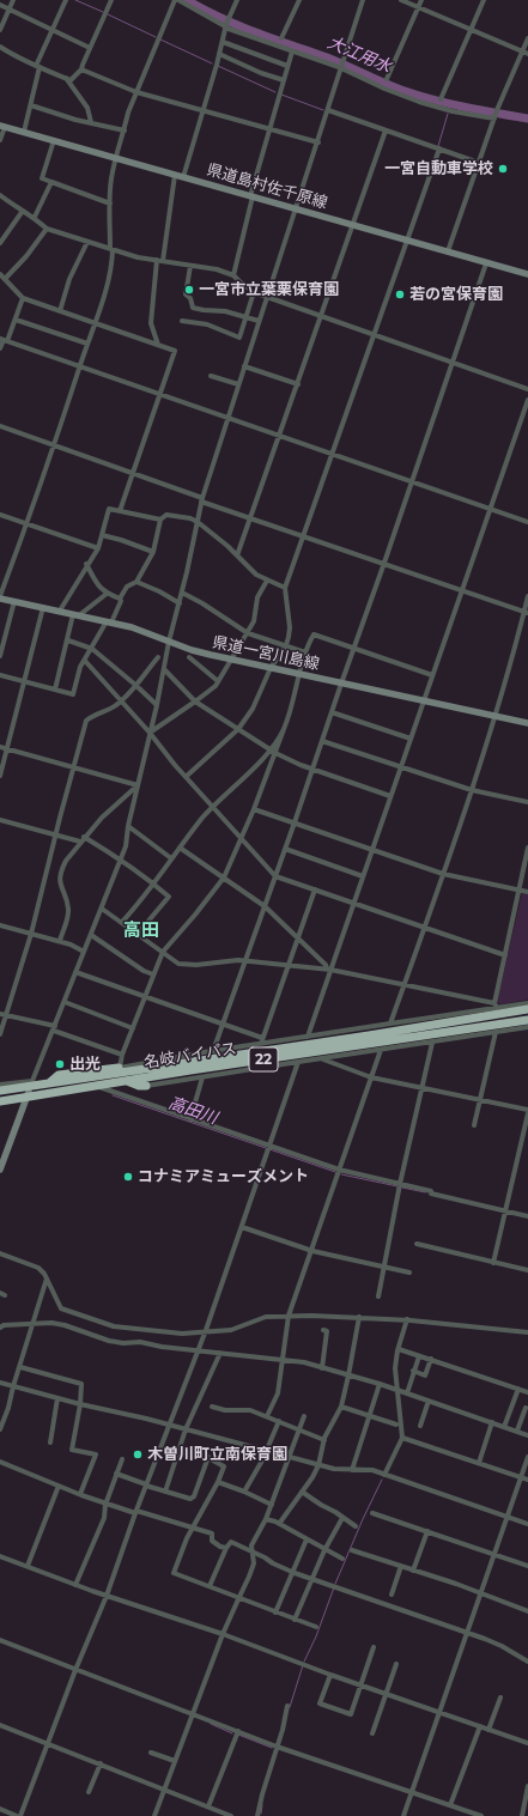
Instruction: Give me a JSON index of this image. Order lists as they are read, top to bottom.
{
  "streets": {
    "highway": ["名岐バイパス", "22"],
    "main road": ["県道島村佐千原線", "県道一宮川島線"]
  },
  "crossings": [
    ["名岐バイパス", "22"]
  ],
  "districts": ["高田"],
  "water": ["大江用水", "高田川"],
  "places": [
    "一宮自動車学校",
    "一宮市立葉栗保育園",
    "若の宮保育園",
    "出光",
    "コナミアミューズメント",
    "木曽川町立南保育園"
  ]
}
